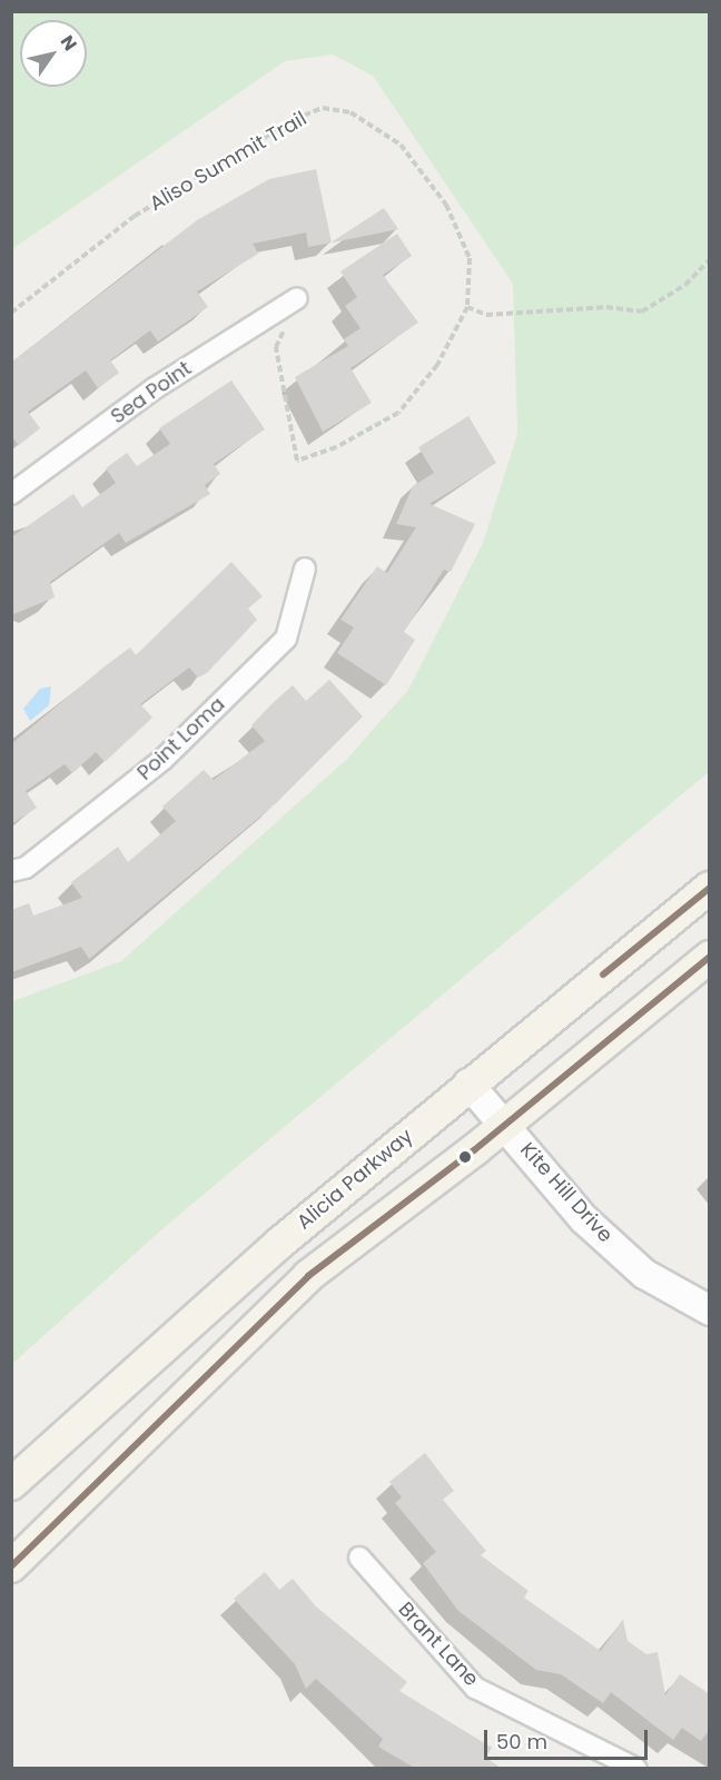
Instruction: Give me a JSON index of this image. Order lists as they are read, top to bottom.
{
  "streets": {
    "main road": ["Alicia Parkway"],
    "street": [
      "Sea Point",
      "Point Loma",
      "Kite Hill Drive",
      "Brant Lane"
    ],
    "path": ["Aliso Summit Trail"]
  },
  "crossings": [
    ["Aliso Summit Trail", "Sea Point"],
    ["Alicia Parkway", "Kite Hill Drive"]
  ],
  "scale_bar": "50 m",
  "north": "top right"
}
